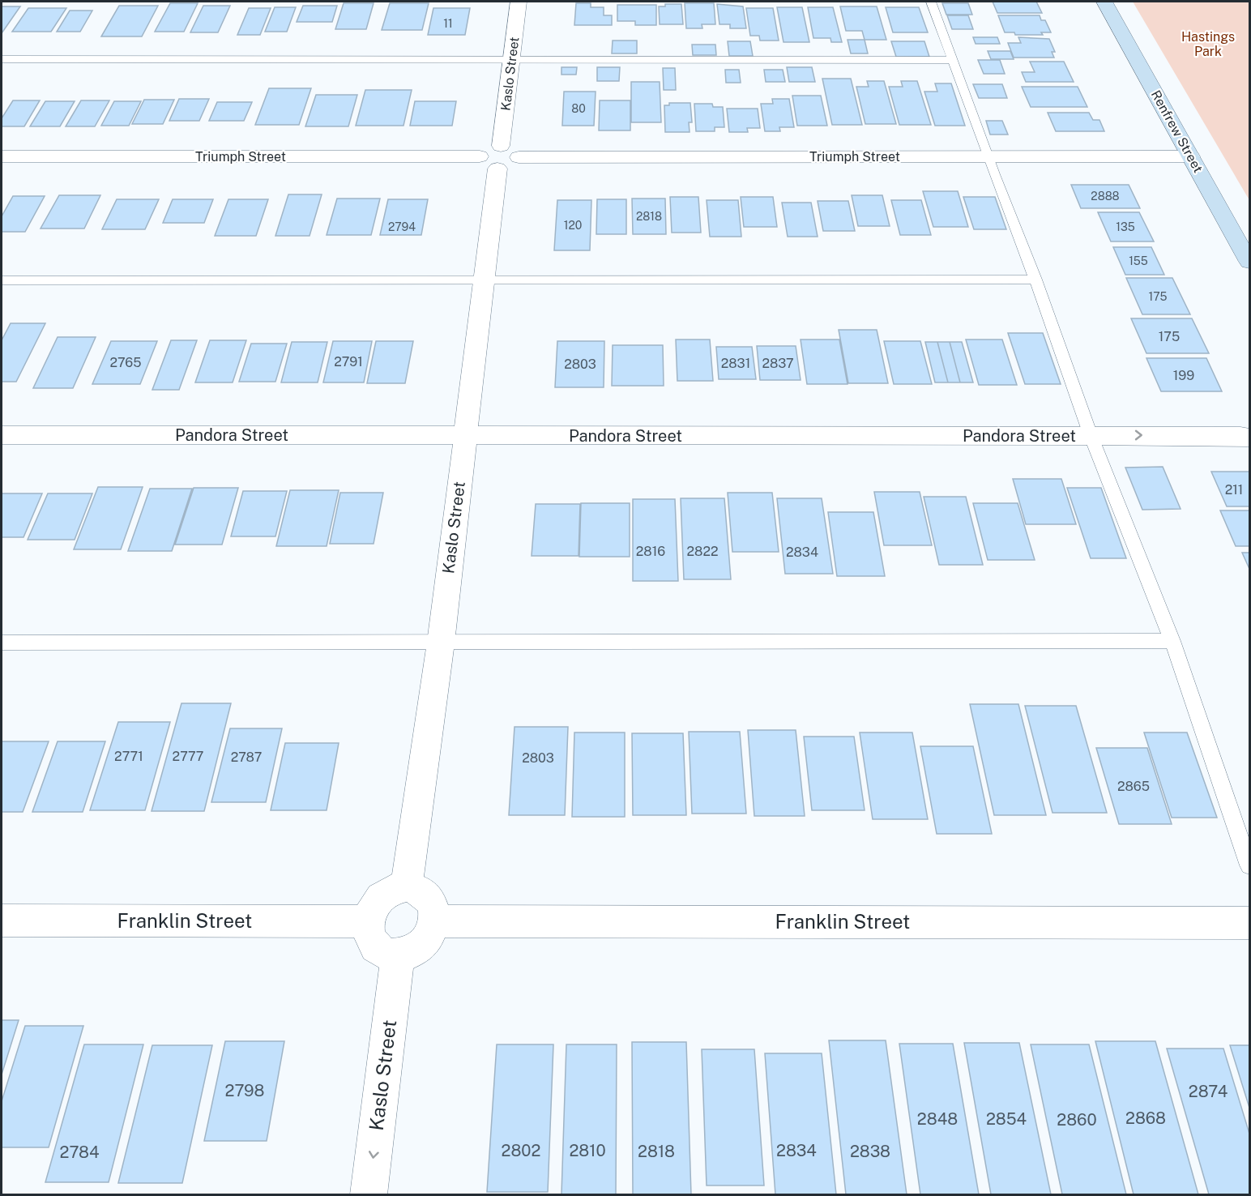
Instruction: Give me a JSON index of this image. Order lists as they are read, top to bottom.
{
  "streets": {
    "street": [
      "Kaslo Street",
      "Renfrew Street",
      "Triumph Street",
      "Pandora Street",
      "Franklin Street"
    ]
  },
  "crossings": [
    ["Kaslo Street", "Triumph Street"],
    ["Kaslo Street", "Pandora Street"],
    ["Kaslo Street", "Franklin Street"],
    ["Renfrew Street", "Triumph Street"]
  ],
  "parks": ["Hastings Park"],
  "house_numbers": [
    "11",
    "80",
    "2888",
    "2818",
    "120",
    "2794",
    "135",
    "155",
    "175",
    "175",
    "2791",
    "2765",
    "2831",
    "2837",
    "2803",
    "199",
    "211",
    "2816",
    "2822",
    "2834",
    "2771",
    "2777",
    "2787",
    "2803",
    "2865",
    "2798",
    "2874",
    "2868",
    "2848",
    "2854",
    "2860",
    "2802",
    "2810",
    "2834",
    "2818",
    "2838",
    "2784"
  ]
}
